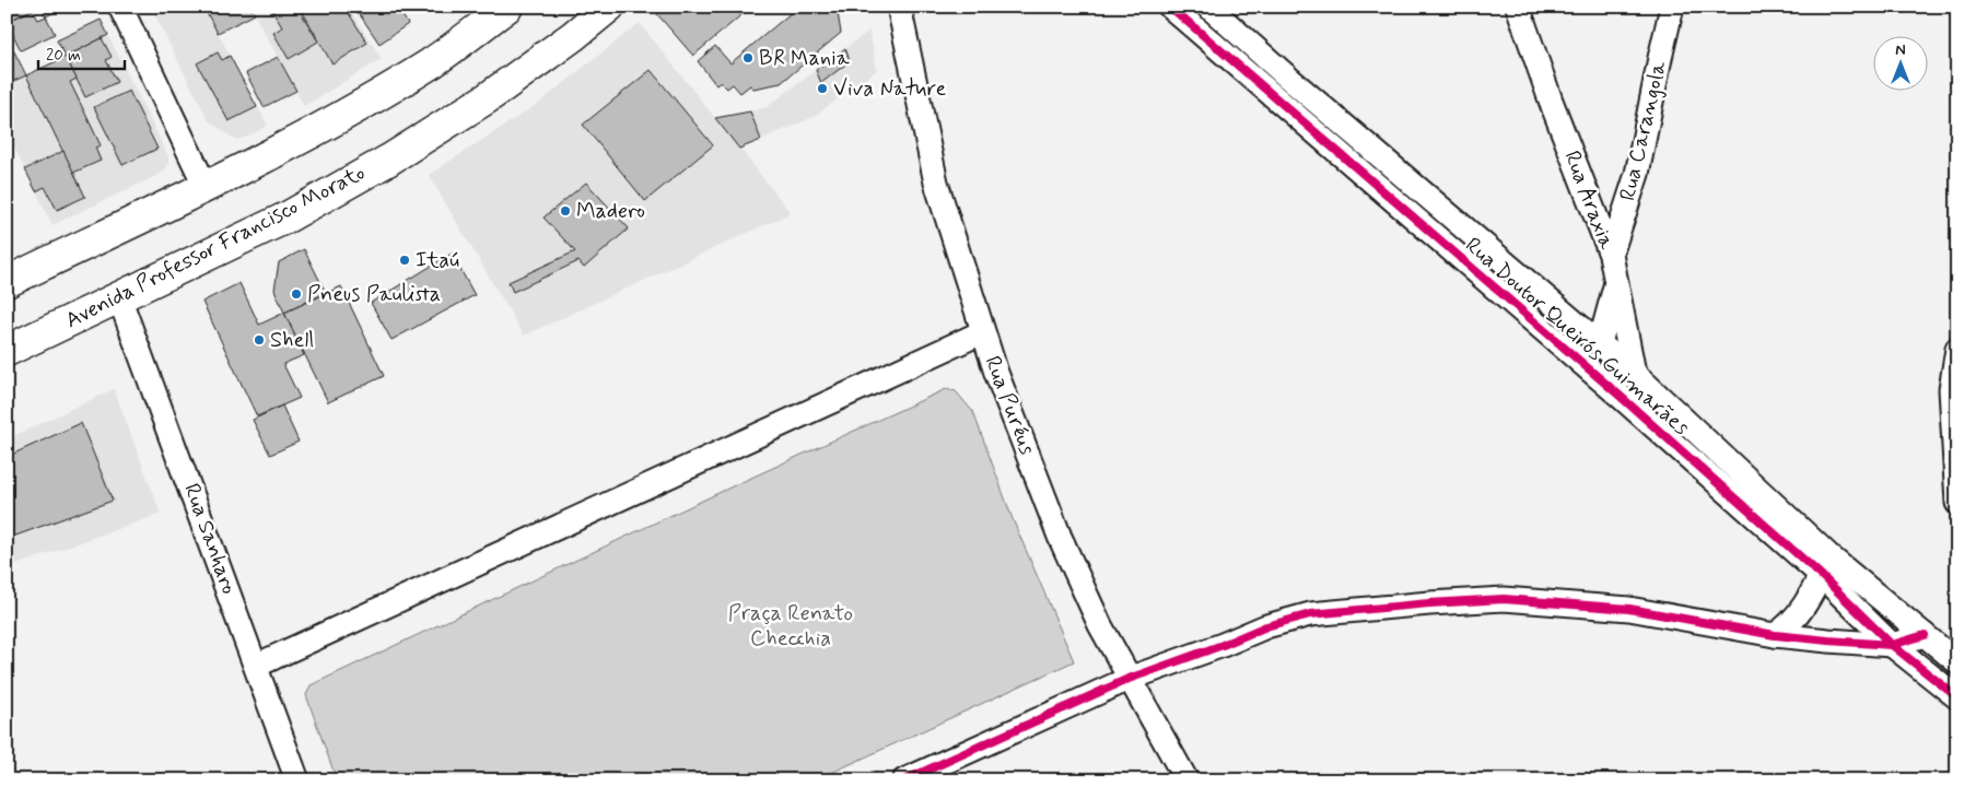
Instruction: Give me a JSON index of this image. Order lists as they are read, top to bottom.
{
  "streets": {
    "highway": ["Avenida Professor Francisco Morato"],
    "street": [
      "Rua Carangola",
      "Rua Araxia",
      "Rua Doutor Queirós Guimarães",
      "Rua Puréus",
      "Rua Sanharo"
    ]
  },
  "crossings": [
    ["Rua Carangola", "Rua Araxia"],
    ["Rua Araxia", "Rua Doutor Queirós Guimarães"],
    ["Avenida Professor Francisco Morato", "Rua Sanharo"]
  ],
  "parks": ["Praça Renato Checchia"],
  "places": [
    "BR Mania",
    "Viva Nature",
    "Madero",
    "Itaú",
    "Pneus Paulista",
    "Shell"
  ],
  "scale_bar": "20 m",
  "north": "top"
}
